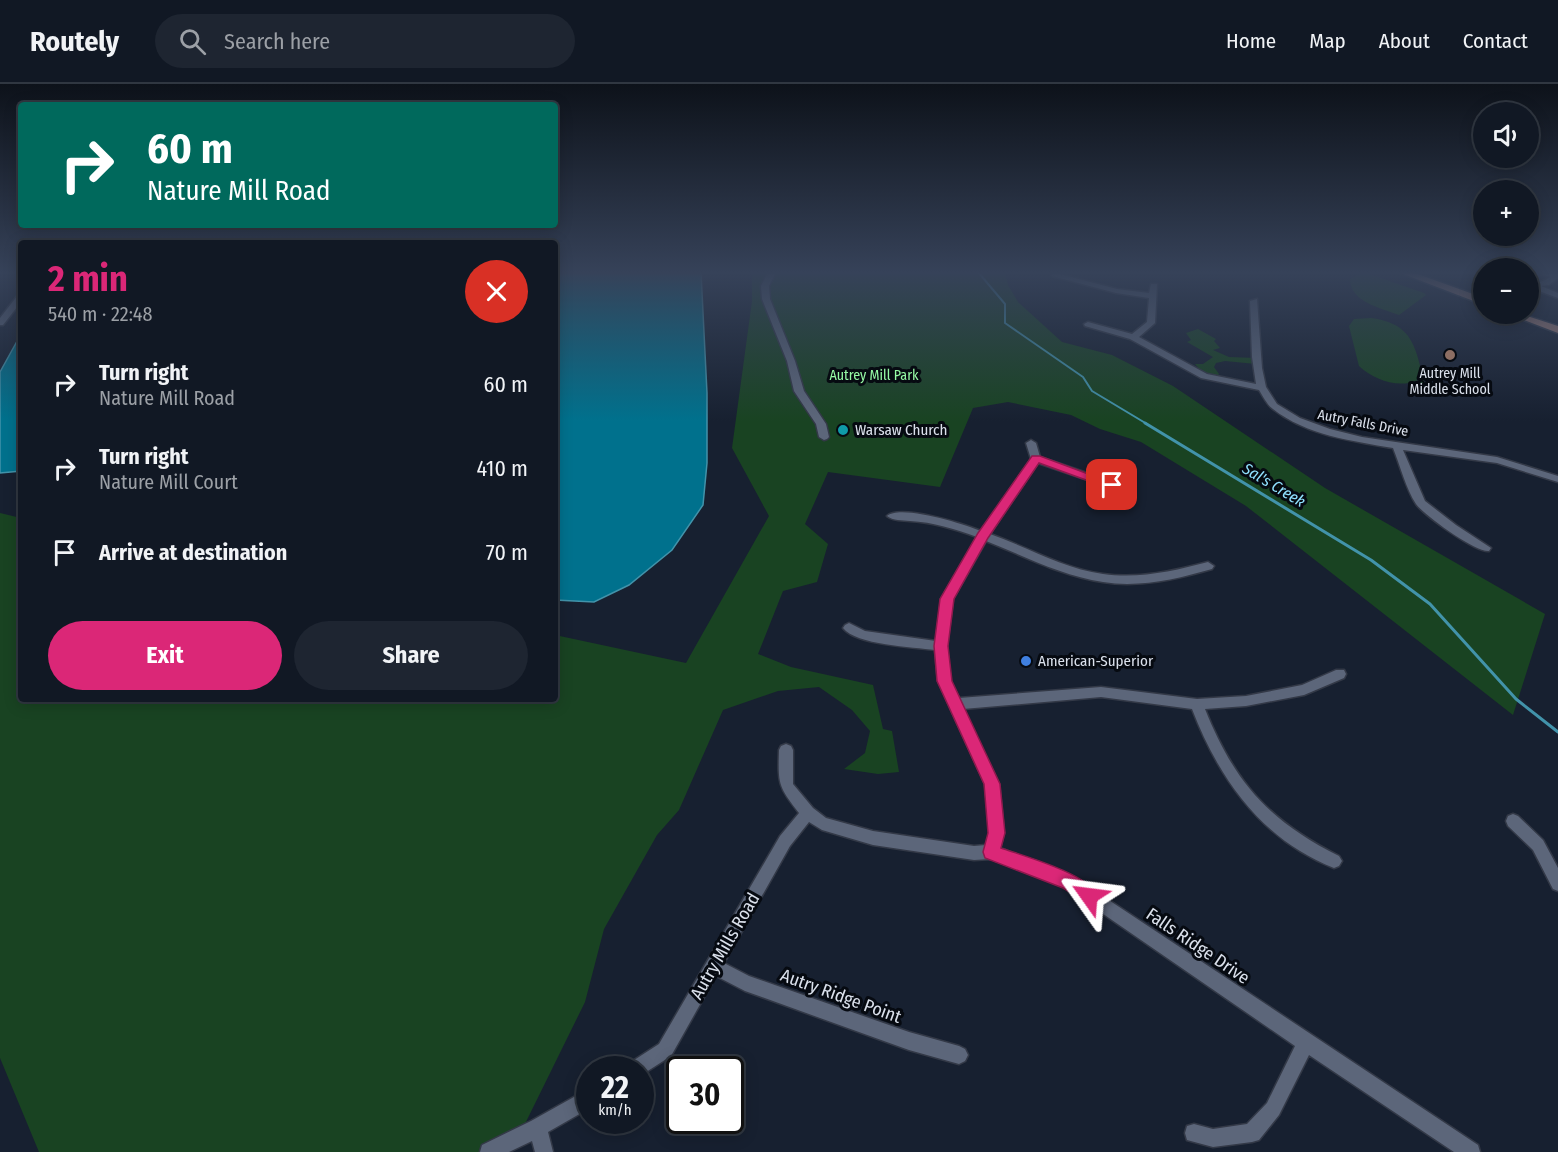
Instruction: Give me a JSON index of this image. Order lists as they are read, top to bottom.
{
  "streets": {
    "street": [
      "Autry Falls Drive",
      "Autry Mills Road",
      "Falls Ridge Drive",
      "Autry Ridge Point"
    ]
  },
  "crossings": [
    ["Autry Mills Road", "Falls Ridge Drive"],
    ["Autry Mills Road", "Autry Ridge Point"]
  ],
  "water": ["Sal's Creek"],
  "parks": ["Autrey Mill Park"],
  "places": ["Autrey Mill Middle School", "Warsaw Church", "American-Superior"],
  "page": {
    "header": "Routely",
    "search": "Search here",
    "nav": [
      "Home",
      "Map",
      "About",
      "Contact"
    ],
    "map_buttons": ["+", "−"],
    "turn": ["60 m", "Nature Mill Road"],
    "heading": ["2 min", "540 m · 22:48"],
    "list": [
      {
        "name": "Turn right",
        "note": "Nature Mill Road",
        "value": "60 m"
      },
      {
        "name": "Turn right",
        "note": "Nature Mill Court",
        "value": "410 m"
      },
      {
        "name": "Arrive at destination",
        "value": "70 m"
      }
    ],
    "buttons": ["Exit", "Share"],
    "speed": "22 km/h",
    "limit": "30"
  }
}
